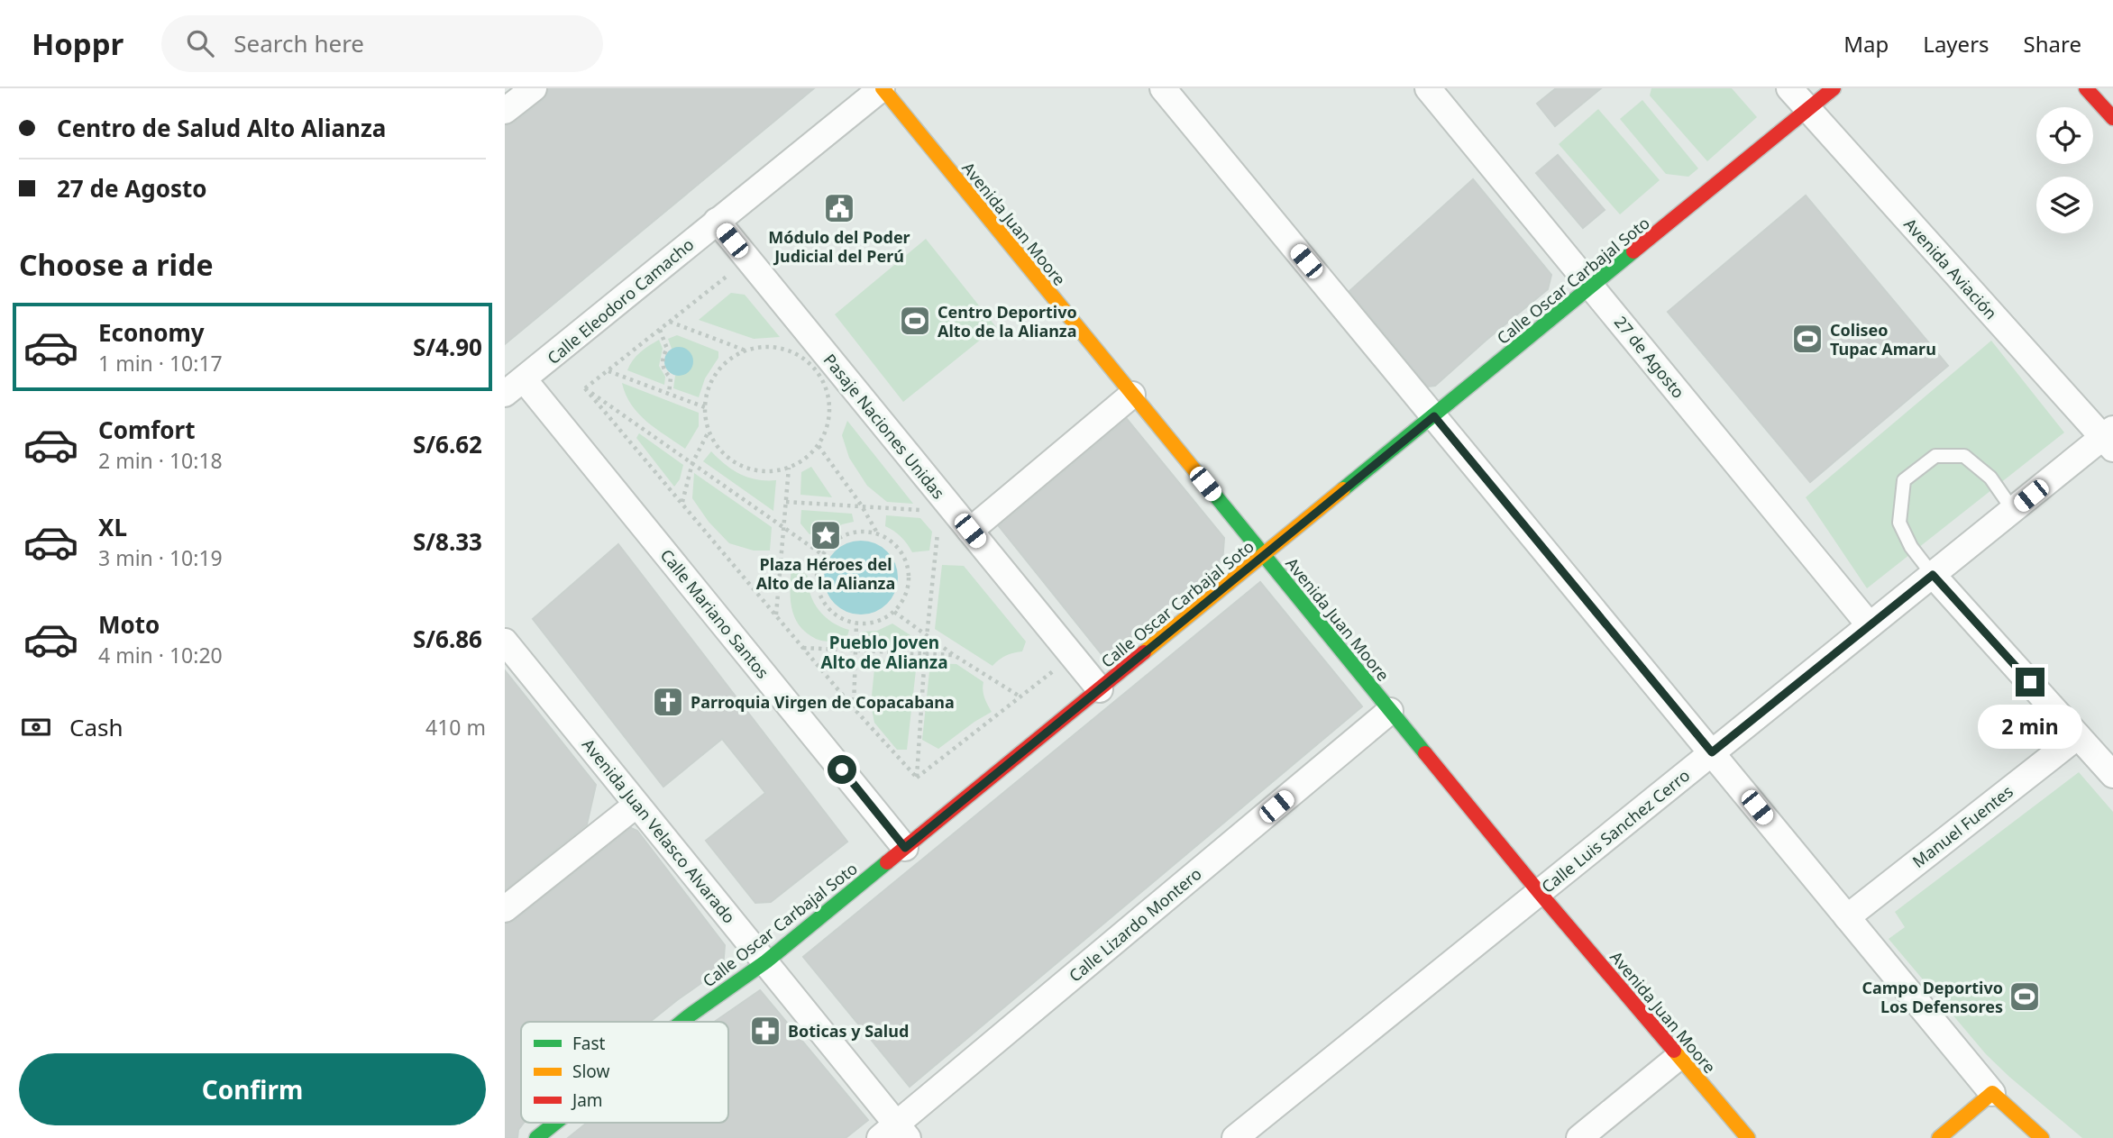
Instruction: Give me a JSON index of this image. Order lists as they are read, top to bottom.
{
  "streets": {
    "street": [
      "Avenida Juan Moore",
      "Avenida Aviación",
      "Calle Oscar Carbajal Soto",
      "Calle Eleodoro Camacho",
      "27 de Agosto",
      "Pasaje Naciones Unidas",
      "Calle Mariano Santos",
      "Manuel Fuentes",
      "Avenida Juan Velasco Alvarado",
      "Calle Luis Sanchez Cerro",
      "Calle Lizardo Montero"
    ]
  },
  "crossings": [
    ["Avenida Juan Moore", "Calle Oscar Carbajal Soto"],
    ["Avenida Juan Moore", "Calle Eleodoro Camacho"],
    ["Avenida Juan Moore", "Calle Luis Sanchez Cerro"],
    ["Avenida Juan Moore", "Calle Lizardo Montero"],
    ["Avenida Aviación", "Calle Oscar Carbajal Soto"],
    ["Avenida Aviación", "Calle Luis Sanchez Cerro"],
    ["Calle Oscar Carbajal Soto", "27 de Agosto"],
    ["Calle Oscar Carbajal Soto", "Pasaje Naciones Unidas"],
    ["Calle Oscar Carbajal Soto", "Calle Mariano Santos"],
    ["Calle Oscar Carbajal Soto", "Avenida Juan Velasco Alvarado"],
    ["Calle Eleodoro Camacho", "Pasaje Naciones Unidas"],
    ["Calle Eleodoro Camacho", "Calle Mariano Santos"],
    ["27 de Agosto", "Calle Luis Sanchez Cerro"],
    ["Avenida Juan Velasco Alvarado", "Calle Lizardo Montero"]
  ],
  "districts": ["Pueblo Joven Alto de Alianza"],
  "places": {
    "public building": ["Módulo del Poder Judicial del Perú"],
    "sports": ["Centro Deportivo Alto de la Alianza", "Coliseo Tupac Amaru", "Campo Deportivo Los Defensores"],
    "place": ["Plaza Héroes del Alto de la Alianza"],
    "church": ["Parroquia Virgen de Copacabana"],
    "pharmacy": ["Boticas y Salud"]
  },
  "legend": ["Fast", "Slow", "Jam"],
  "page": {
    "header": "Hoppr",
    "search": "Search here",
    "nav": ["Map", "Layers", "Share"],
    "banner": ["Centro de Salud Alto Alianza", "27 de Agosto"],
    "heading": "Choose a ride",
    "list": [
      {
        "name": "Economy",
        "note": "1 min · 10:17",
        "value": "S/4.90"
      },
      {
        "name": "Comfort",
        "note": "2 min · 10:18",
        "value": "S/6.62"
      },
      {
        "name": "XL",
        "note": "3 min · 10:19",
        "value": "S/8.33"
      },
      {
        "name": "Moto",
        "note": "4 min · 10:20",
        "value": "S/6.86"
      }
    ],
    "pay": ["Cash", "410 m"],
    "bubble": "2 min",
    "buttons": "Confirm"
  }
}
